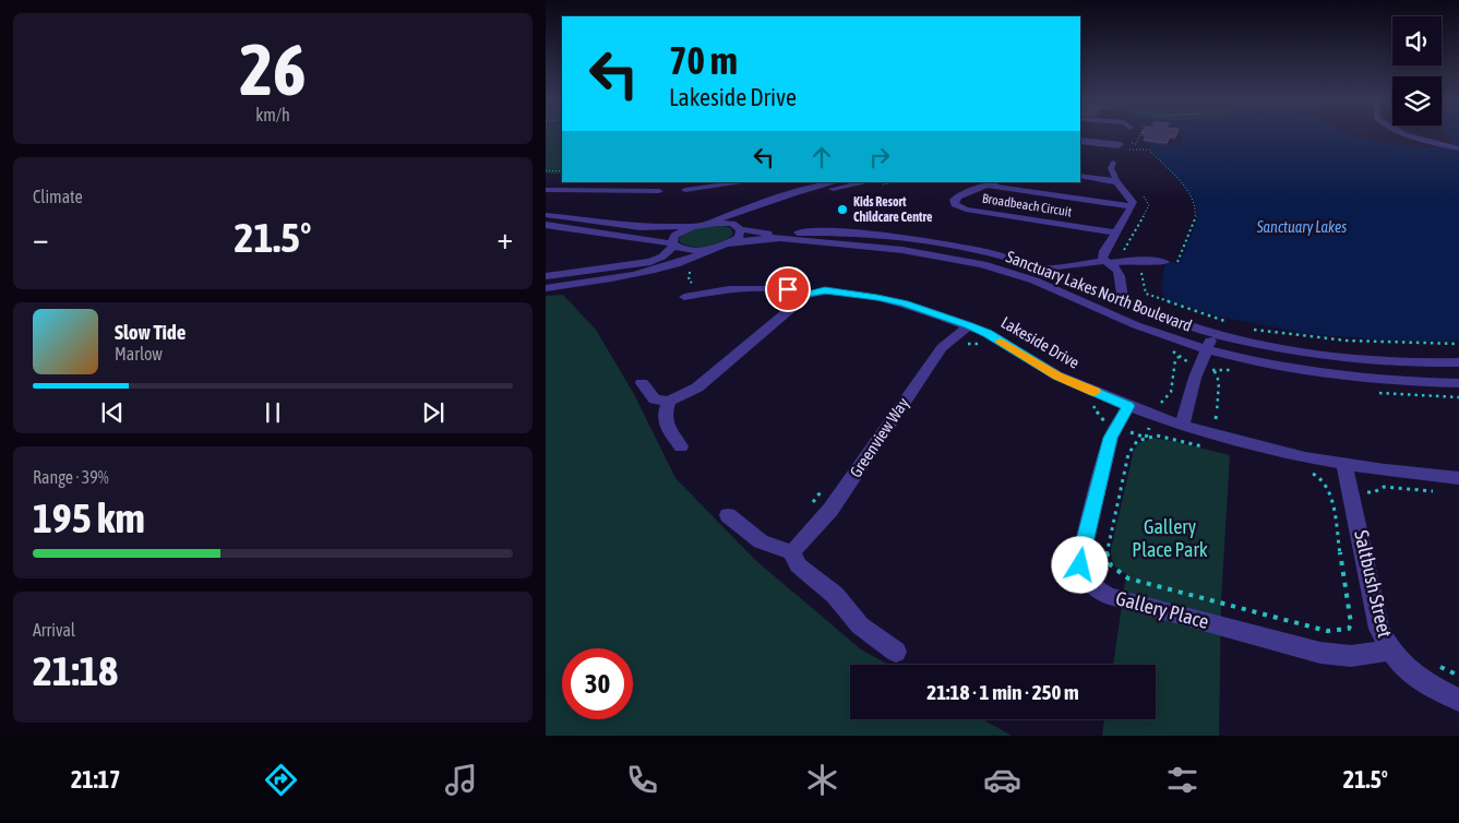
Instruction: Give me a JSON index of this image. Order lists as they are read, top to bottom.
{
  "streets": {
    "street": [
      "Broadbeach Circuit",
      "Sanctuary Lakes North Boulevard",
      "Lakeside Drive",
      "Greenview Way",
      "Saltbush Street",
      "Gallery Place"
    ]
  },
  "crossings": [
    ["Lakeside Drive", "Greenview Way"],
    ["Lakeside Drive", "Saltbush Street"],
    ["Lakeside Drive", "Gallery Place"],
    ["Saltbush Street", "Gallery Place"]
  ],
  "water": ["Sanctuary Lakes"],
  "parks": ["Gallery Place Park"],
  "places": ["Kids Resort Childcare Centre"],
  "page": {
    "tile": [
      ["26", "km/h"],
      "Climate",
      ["Range · 39%", "195 km"],
      ["Arrival", "21:18"]
    ],
    "turn": ["70 m", "Lakeside Drive"],
    "heat": ["−", "21.5°", "+"],
    "song": ["Slow Tide", "Marlow"],
    "limit": "30",
    "trip": "21:18 · 1 min · 250 m",
    "tabs": ["21:17", "21.5°"]
  }
}
